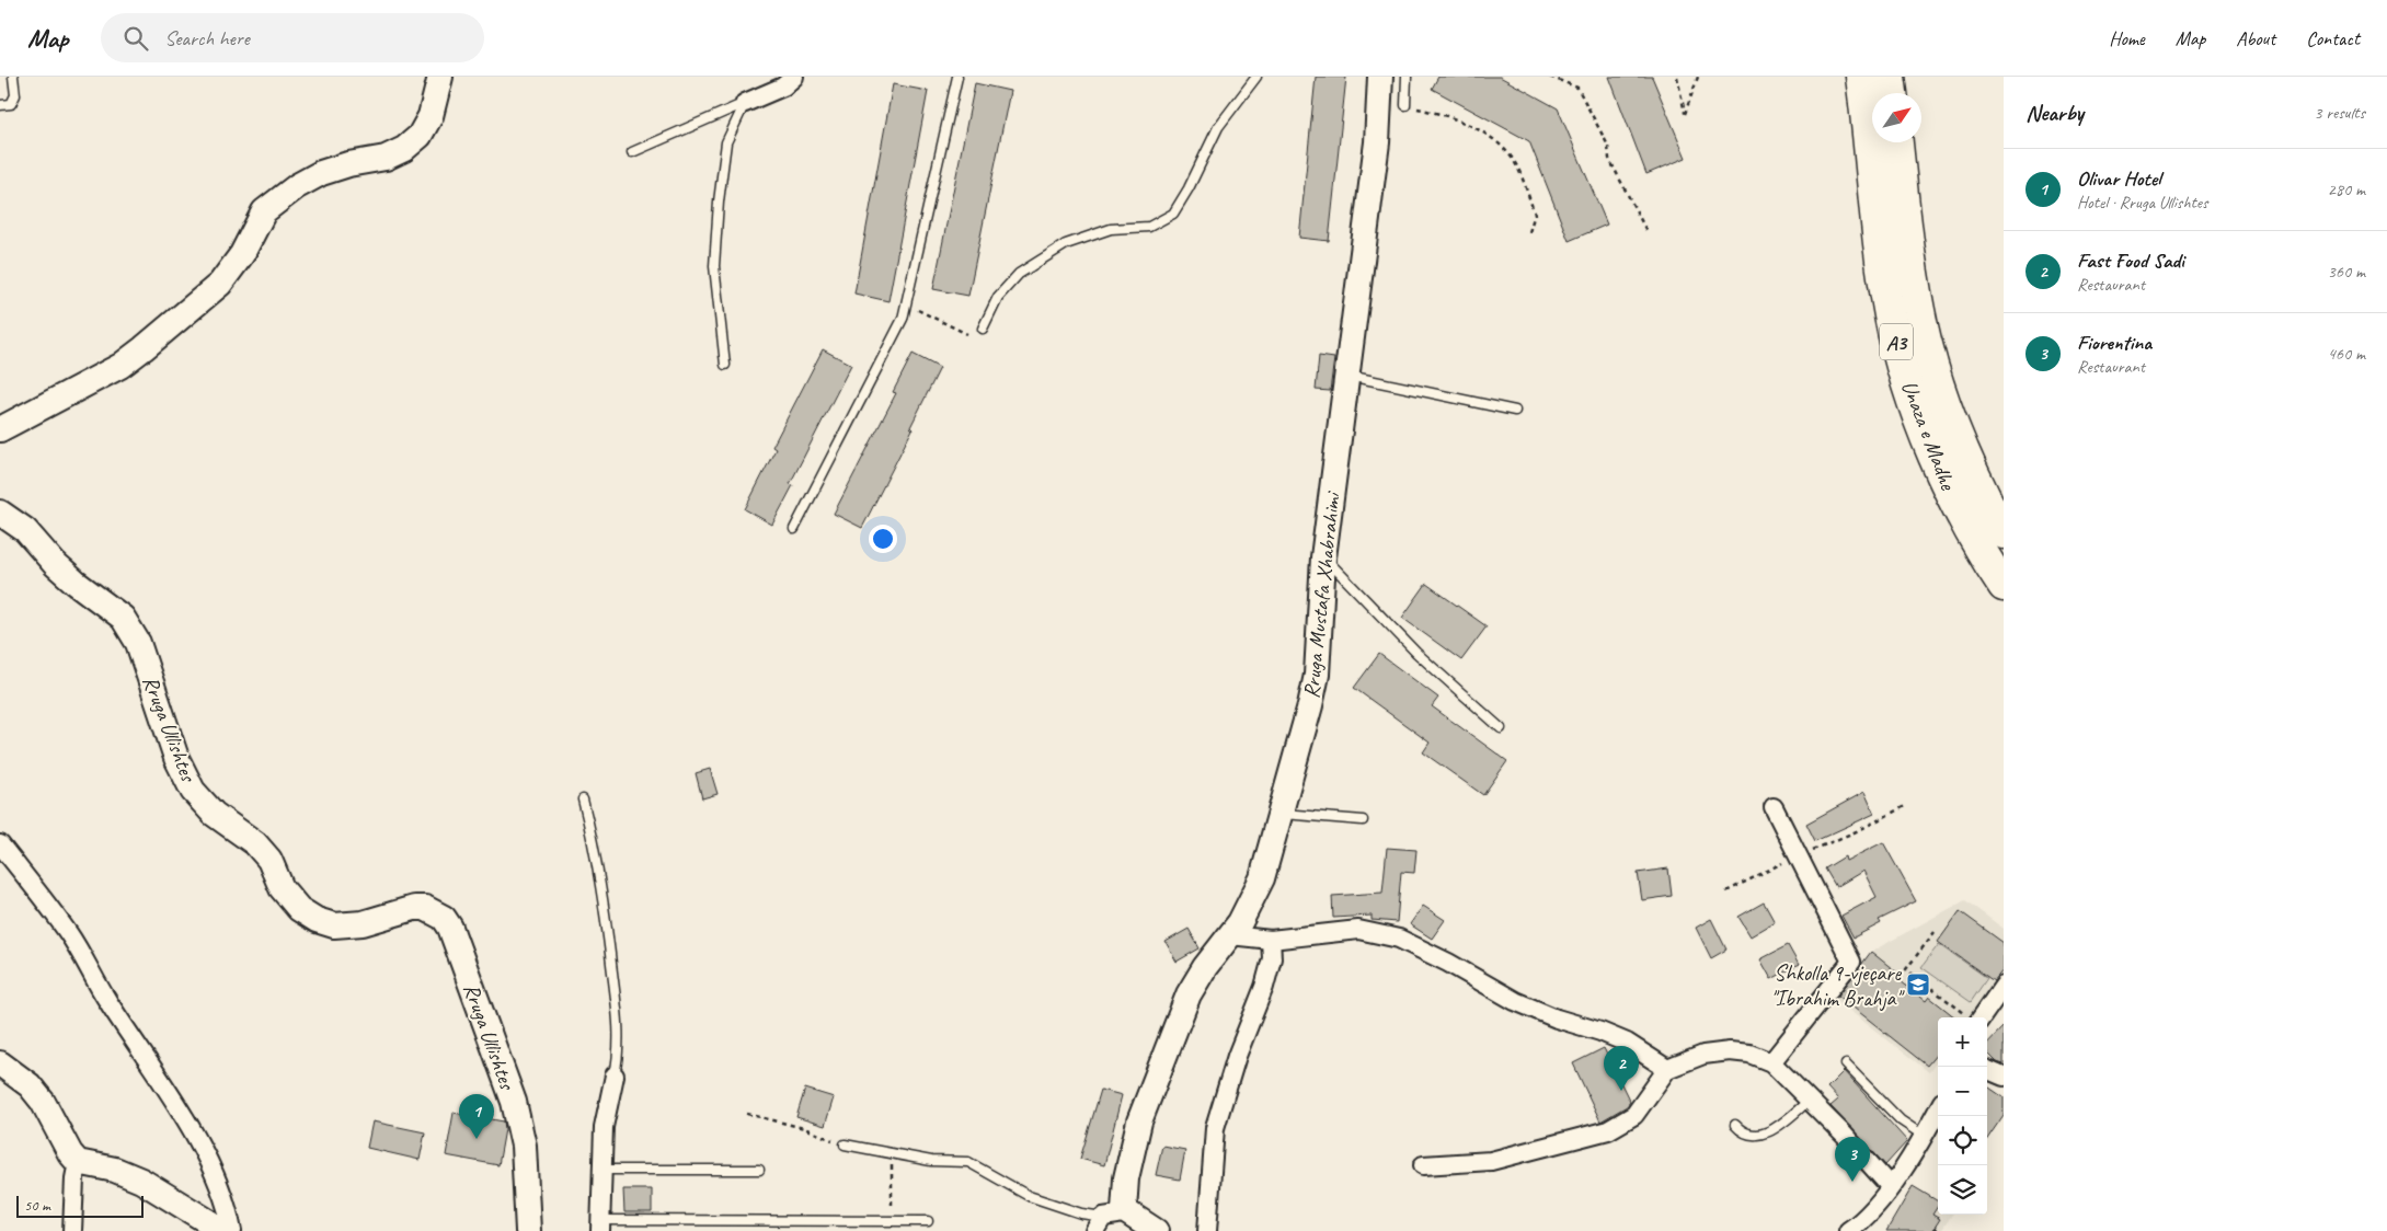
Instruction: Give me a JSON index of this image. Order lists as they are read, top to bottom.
{
  "streets": {
    "highway": ["A3", "Unaza e Madhe"],
    "street": ["Rruga Mustafa Xhabrahimi", "Rruga Ullishtes"]
  },
  "places": {
    "school or university": ["Shkolla 9-vjeçare \"Ibrahim Brahja\""]
  },
  "scale_bar": "50 m",
  "north": "top right",
  "page": {
    "header": "Map",
    "search": "Search here",
    "nav": [
      "Home",
      "Map",
      "About",
      "Contact"
    ],
    "heading": ["Nearby", "3 results"],
    "list": [
      {
        "mark": "1",
        "name": "Olivar Hotel",
        "note": "Hotel · Rruga Ullishtes",
        "value": "280 m"
      },
      {
        "mark": "2",
        "name": "Fast Food Sadi",
        "note": "Restaurant",
        "value": "360 m"
      },
      {
        "mark": "3",
        "name": "Fiorentina",
        "note": "Restaurant",
        "value": "460 m"
      }
    ],
    "map_buttons": ["+", "−"],
    "pins": ["2", "1", "3"],
    "scale": "50 m"
  }
}
